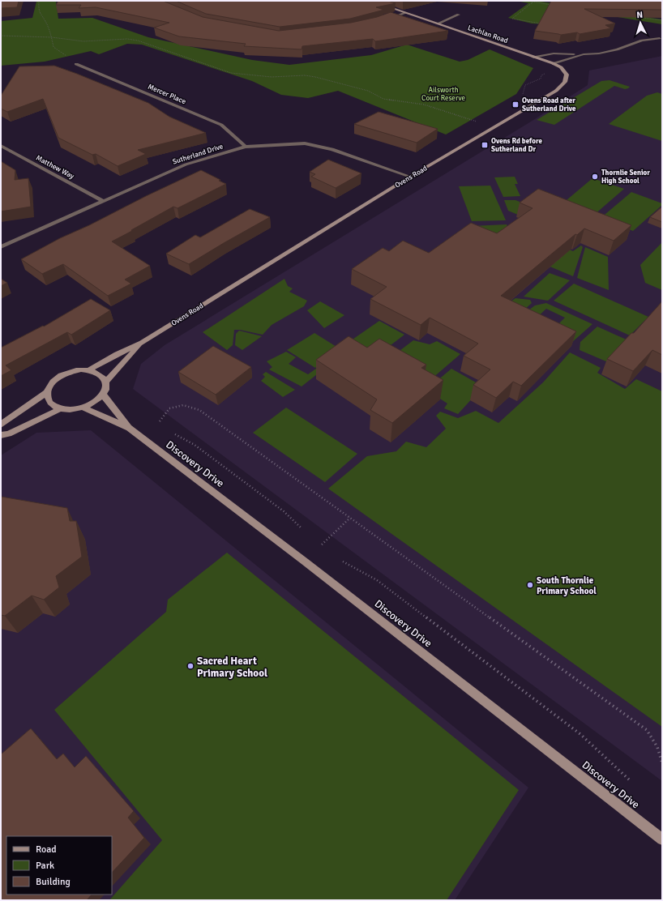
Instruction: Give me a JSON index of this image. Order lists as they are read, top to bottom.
{
  "streets": {
    "street": [
      "Lachlan Road",
      "Mercer Place",
      "Sutherland Drive",
      "Matthew Way",
      "Ovens Road",
      "Discovery Drive"
    ]
  },
  "crossings": [
    ["Lachlan Road", "Ovens Road"],
    ["Mercer Place", "Sutherland Drive"],
    ["Sutherland Drive", "Matthew Way"],
    ["Sutherland Drive", "Ovens Road"],
    ["Ovens Road", "Discovery Drive"]
  ],
  "parks": ["Ailsworth Court Reserve"],
  "places": {
    "transit": ["Ovens Road after Sutherland Drive", "Ovens Rd before Sutherland Dr"],
    "other": ["Thornlie Senior High School", "South Thornlie Primary School", "Sacred Heart Primary School"]
  },
  "legend": ["Road", "Park", "Building"],
  "north": "top"
}
